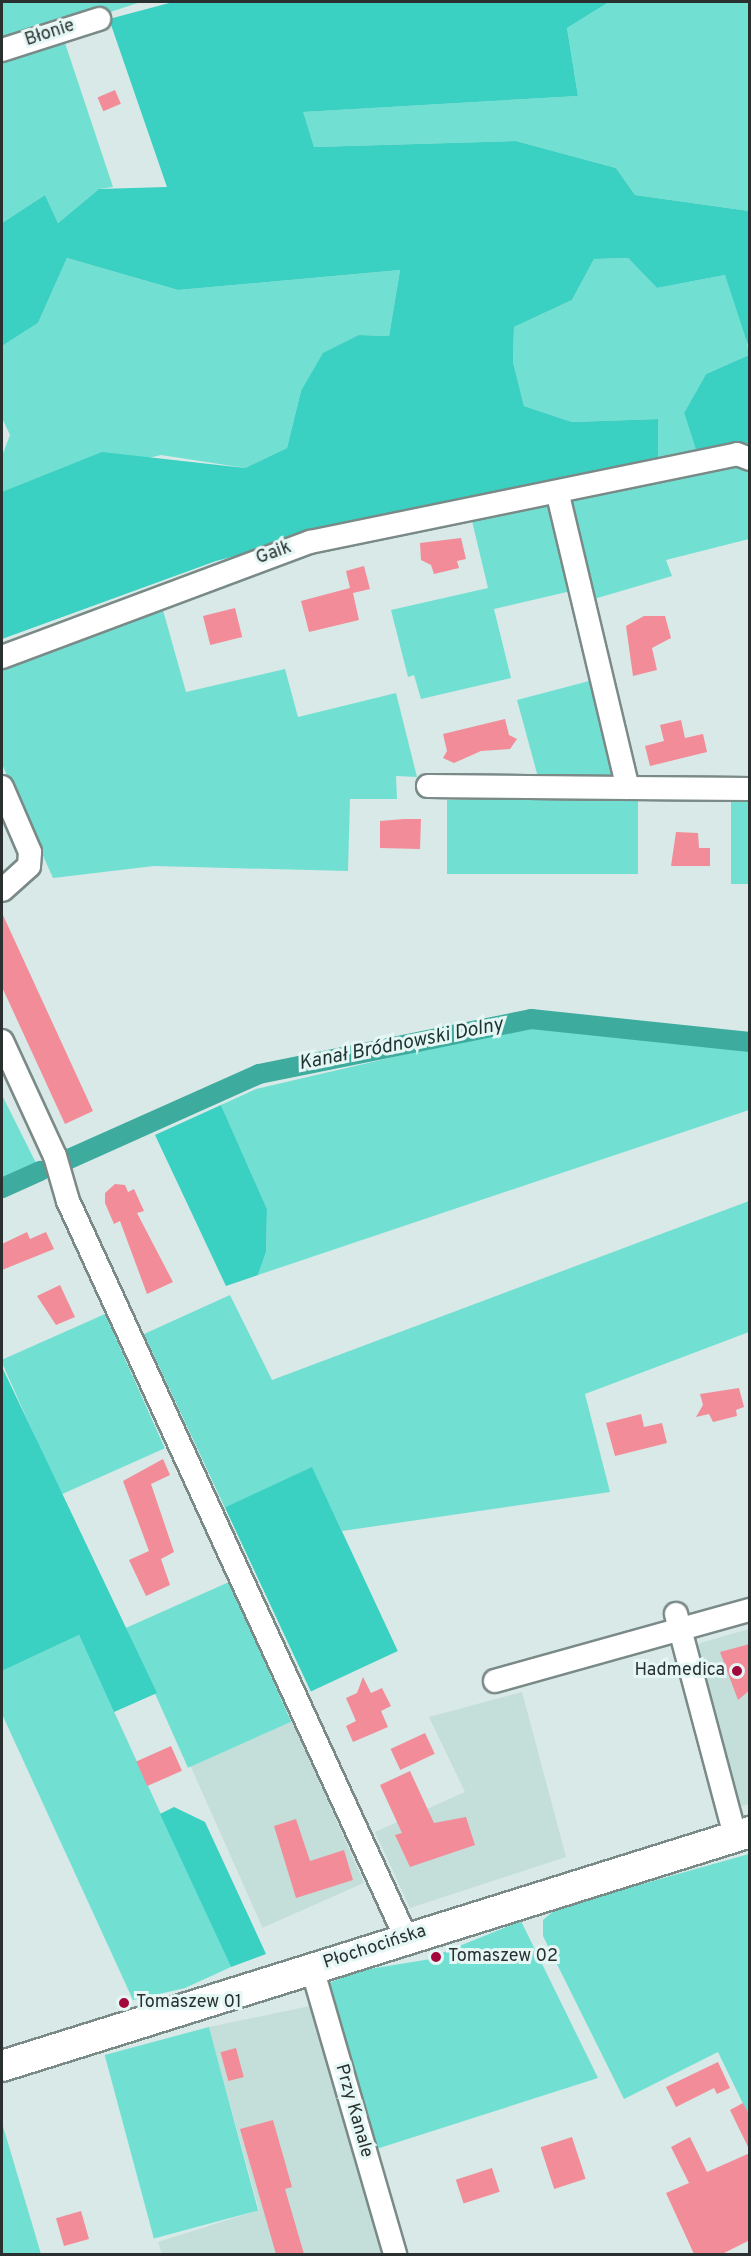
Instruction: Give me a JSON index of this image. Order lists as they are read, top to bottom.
{
  "streets": {
    "main road": ["Płochocińska"],
    "street": ["Błonie", "Gaik", "Przy Kanale"]
  },
  "crossings": [
    ["Płochocińska", "Przy Kanale"]
  ],
  "water": ["Kanał Bródnowski Dolny"],
  "places": ["Hadmedica", "Tomaszew 02", "Tomaszew 01"]
}
